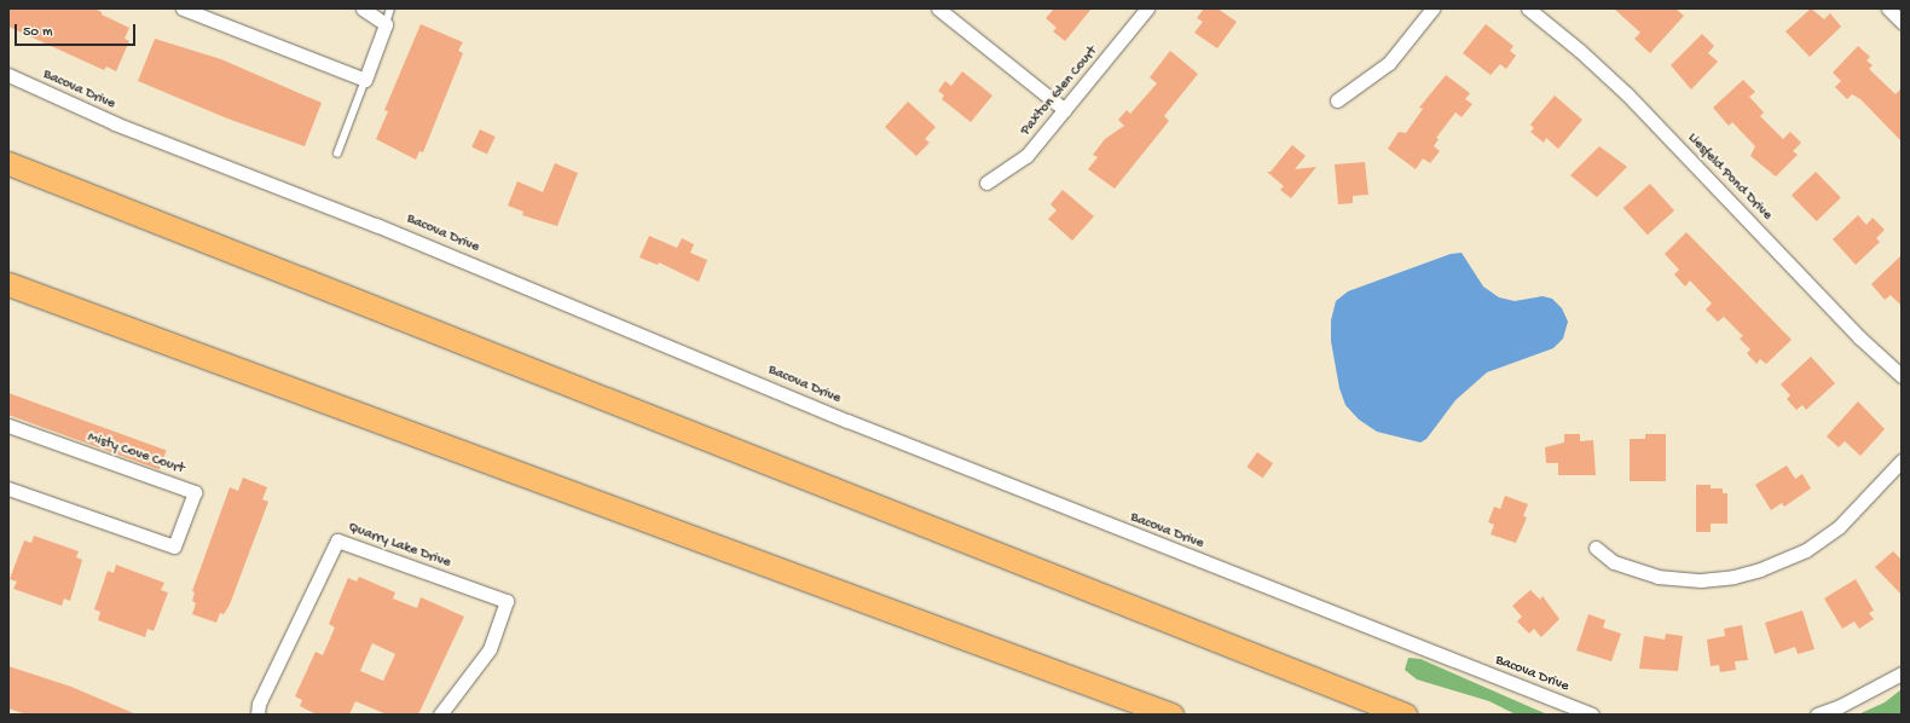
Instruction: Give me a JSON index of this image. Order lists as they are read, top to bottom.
{
  "streets": {
    "street": [
      "Bacova Drive",
      "Paxton Glen Court",
      "Liesfeld Pond Drive",
      "Misty Cove Court",
      "Quarry Lake Drive"
    ]
  },
  "scale_bar": "50 m"
}
